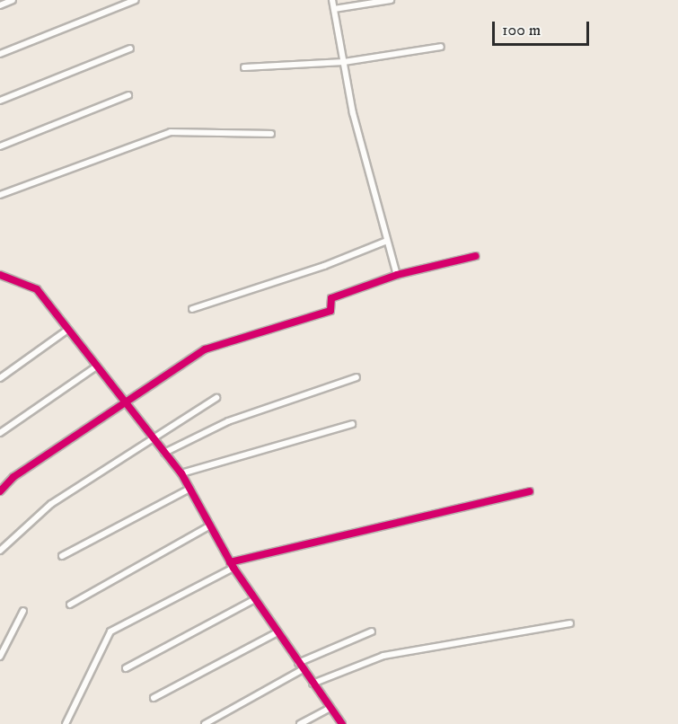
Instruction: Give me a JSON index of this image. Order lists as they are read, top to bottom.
{
  "scale_bar": "100 m"
}
